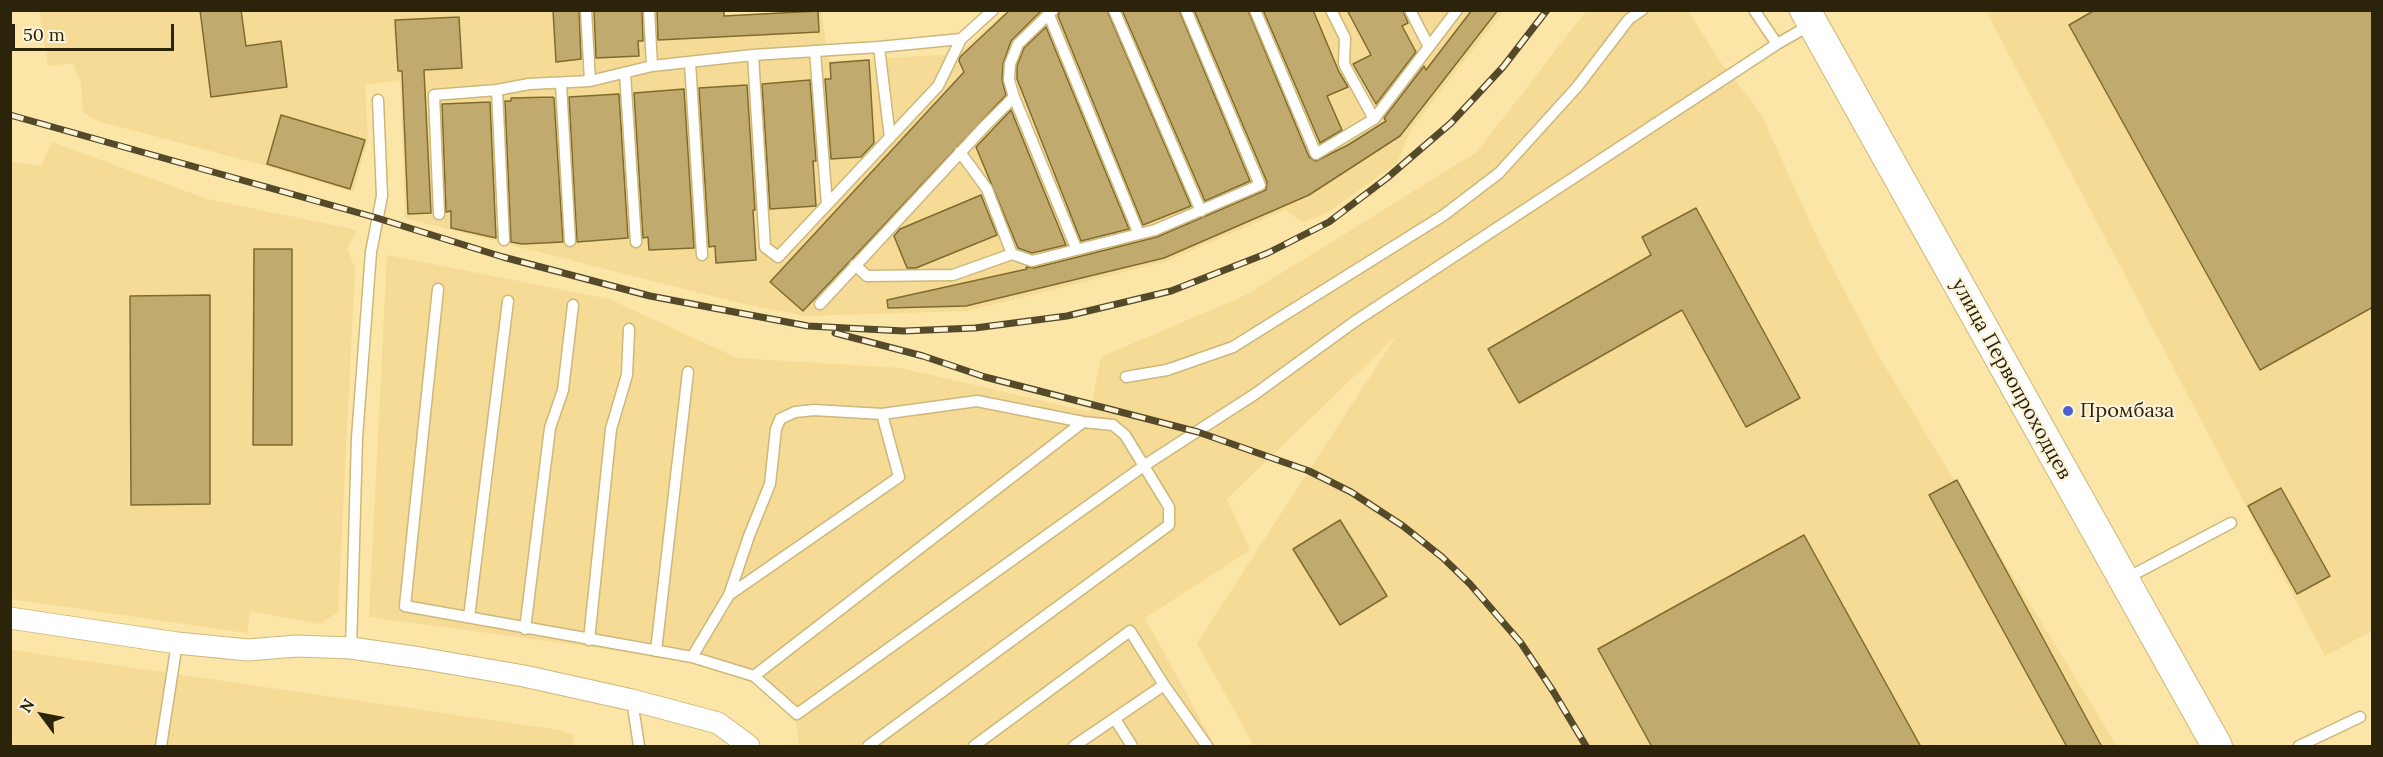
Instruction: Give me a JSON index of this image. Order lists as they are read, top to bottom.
{
  "streets": {
    "street": ["улица Первопроходцев"]
  },
  "places": ["Промбаза"],
  "scale_bar": "50 m",
  "north": "top left"
}
